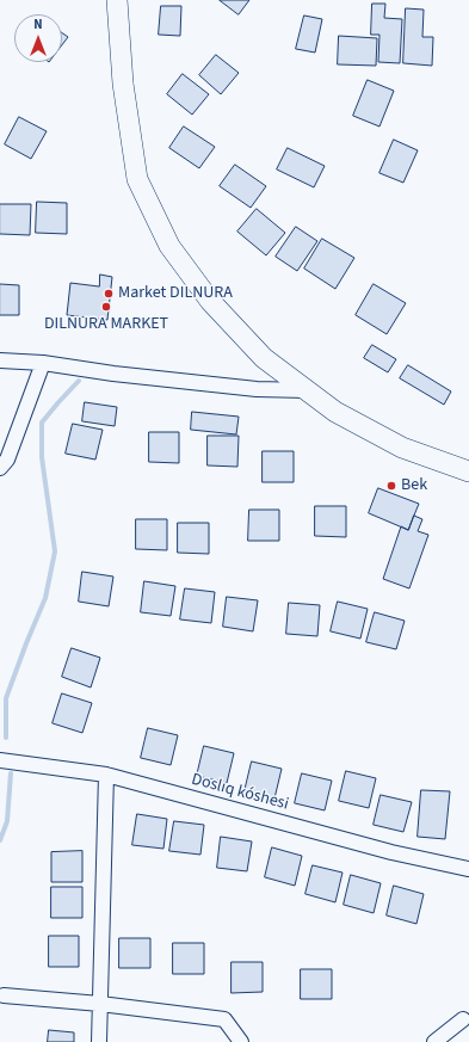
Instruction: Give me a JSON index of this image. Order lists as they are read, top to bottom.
{
  "streets": {
    "street": ["Doslıq kóshesi"]
  },
  "places": ["Market DILNURA", "DILNURA MARKET", "Bek"],
  "north": "top"
}
